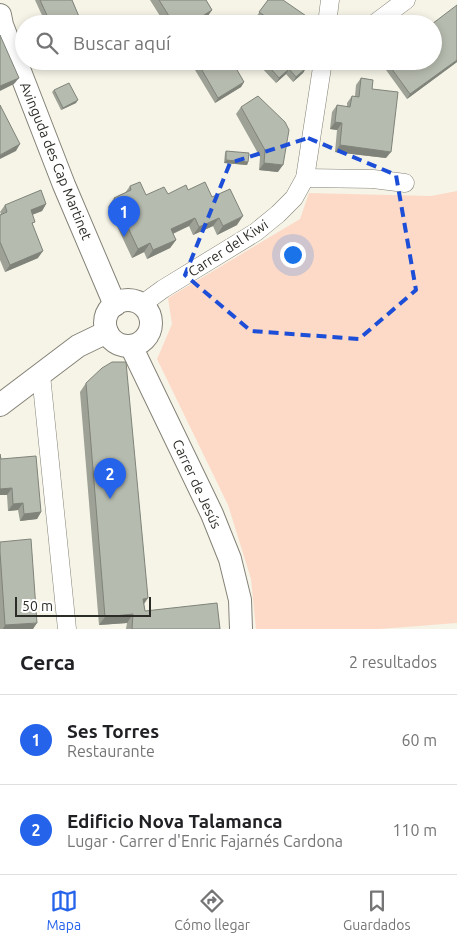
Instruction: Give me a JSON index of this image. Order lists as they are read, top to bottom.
{
  "streets": {
    "street": ["Avinguda des Cap Martinet", "Carrer del Kiwi", "Carrer de Jesús"]
  },
  "crossings": [
    ["Avinguda des Cap Martinet", "Carrer del Kiwi"],
    ["Avinguda des Cap Martinet", "Carrer de Jesús"],
    ["Carrer del Kiwi", "Carrer de Jesús"]
  ],
  "scale_bar": "50 m",
  "page": {
    "search": "Buscar aquí",
    "pins": ["1", "2"],
    "scale": "50 m",
    "heading": ["Cerca", "2 resultados"],
    "list": [
      {
        "mark": "1",
        "name": "Ses Torres",
        "note": "Restaurante",
        "value": "60 m"
      },
      {
        "mark": "2",
        "name": "Edificio Nova Talamanca",
        "note": "Lugar · Carrer d'Enric Fajarnés Cardona",
        "value": "110 m"
      }
    ],
    "nav": ["Mapa", "Cómo llegar", "Guardados"]
  }
}
